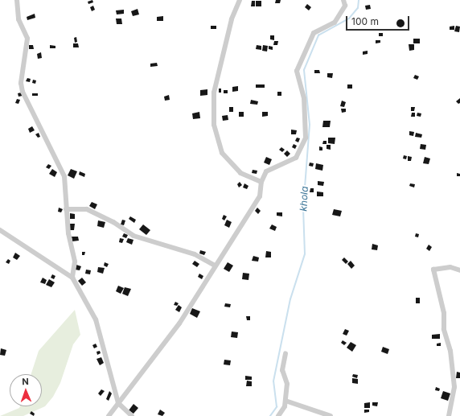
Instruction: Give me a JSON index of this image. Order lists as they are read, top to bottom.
{
  "water": ["khola"],
  "scale_bar": "100 m",
  "north": "top"
}
